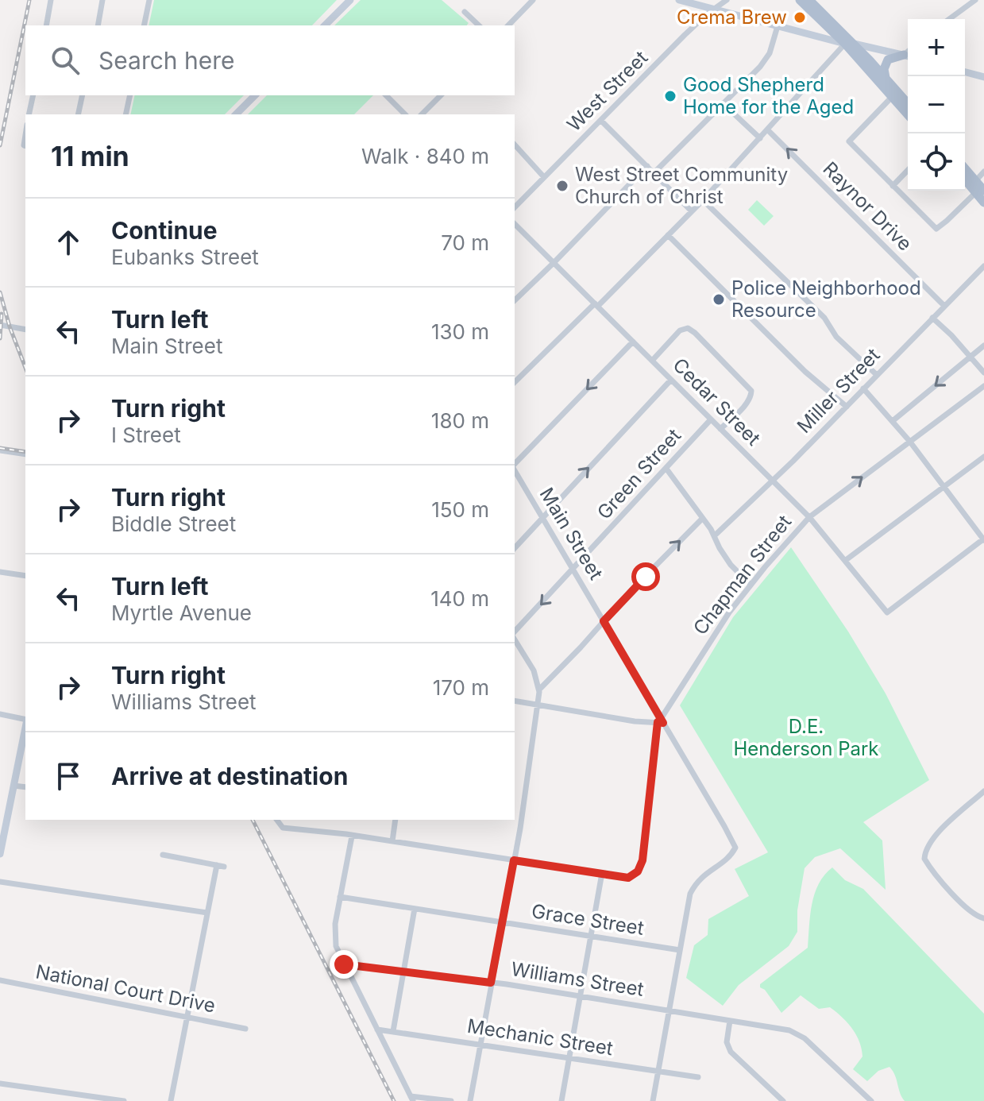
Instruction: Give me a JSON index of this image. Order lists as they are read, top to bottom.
{
  "streets": {
    "street": [
      "West Street",
      "Raynor Drive",
      "Miller Street",
      "Cedar Street",
      "Green Street",
      "Main Street",
      "Chapman Street",
      "Grace Street",
      "Williams Street",
      "National Court Drive",
      "Mechanic Street"
    ]
  },
  "crossings": [
    ["Raynor Drive", "Miller Street"],
    ["Miller Street", "Cedar Street"],
    ["Cedar Street", "Green Street"],
    ["Cedar Street", "Chapman Street"],
    ["Green Street", "Main Street"],
    ["Main Street", "Chapman Street"],
    ["Main Street", "Grace Street"]
  ],
  "one_way": ["Raynor Drive"],
  "parks": ["D.E. Henderson Park"],
  "places": [
    "Crema Brew",
    "Good Shepherd Home for the Aged",
    "West Street Community Church of Christ",
    "Police Neighborhood Resource"
  ],
  "page": {
    "map_buttons": ["+", "−"],
    "search": "Search here",
    "heading": ["11 min", "Walk · 840 m"],
    "list": [
      ["Continue", "Eubanks Street", "70 m"],
      ["Turn left", "Main Street", "130 m"],
      ["Turn right", "I Street", "180 m"],
      ["Turn right", "Biddle Street", "150 m"],
      ["Turn left", "Myrtle Avenue", "140 m"],
      ["Turn right", "Williams Street", "170 m"],
      "Arrive at destination"
    ]
  }
}
